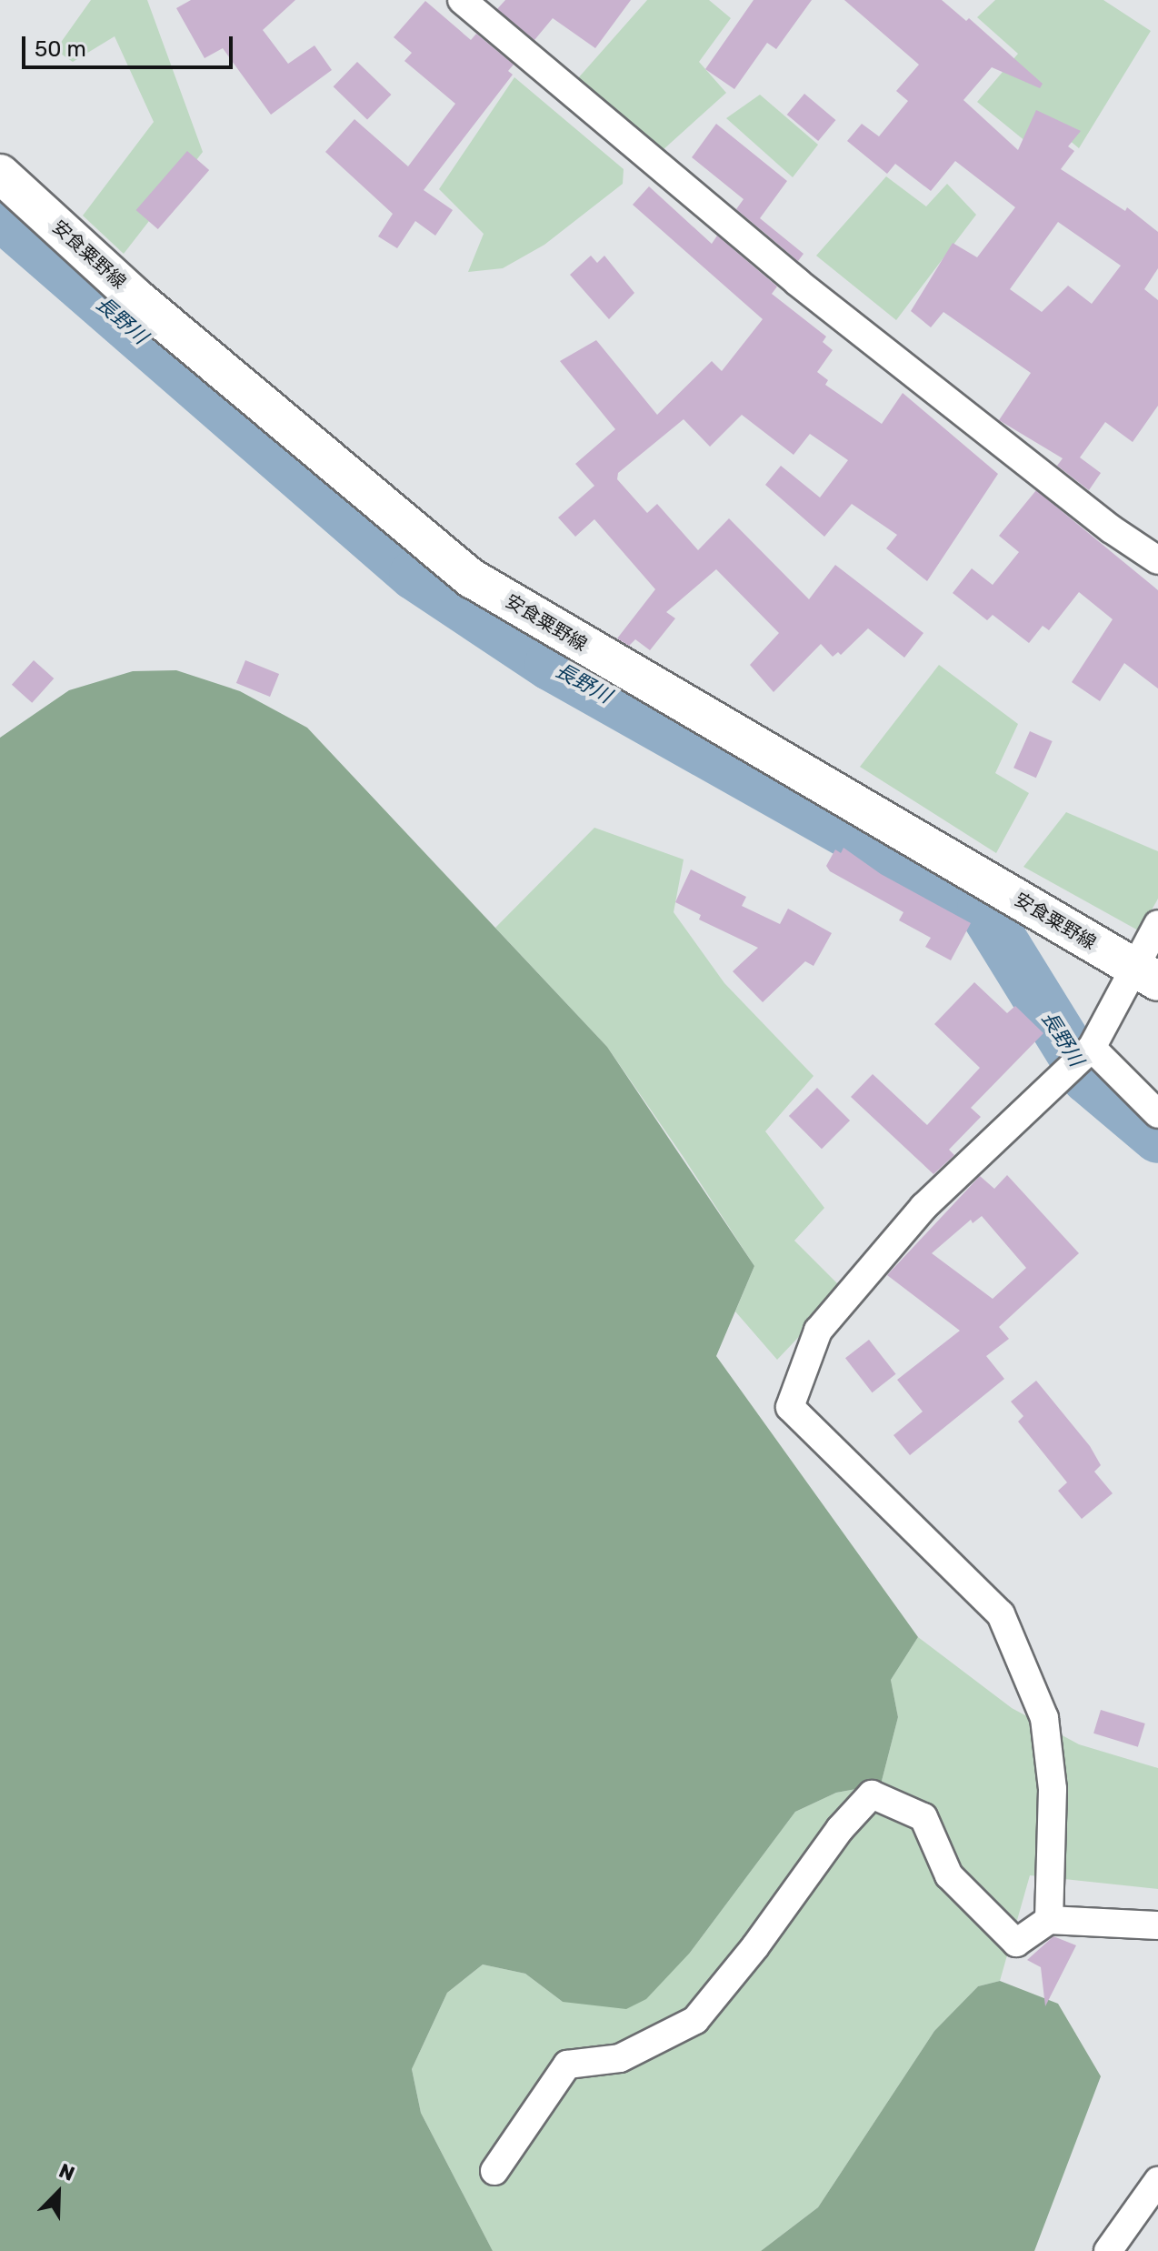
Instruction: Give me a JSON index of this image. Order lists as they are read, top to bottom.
{
  "streets": {
    "main road": ["安食粟野線"]
  },
  "water": ["長野川"],
  "scale_bar": "50 m",
  "north": "top right"
}
